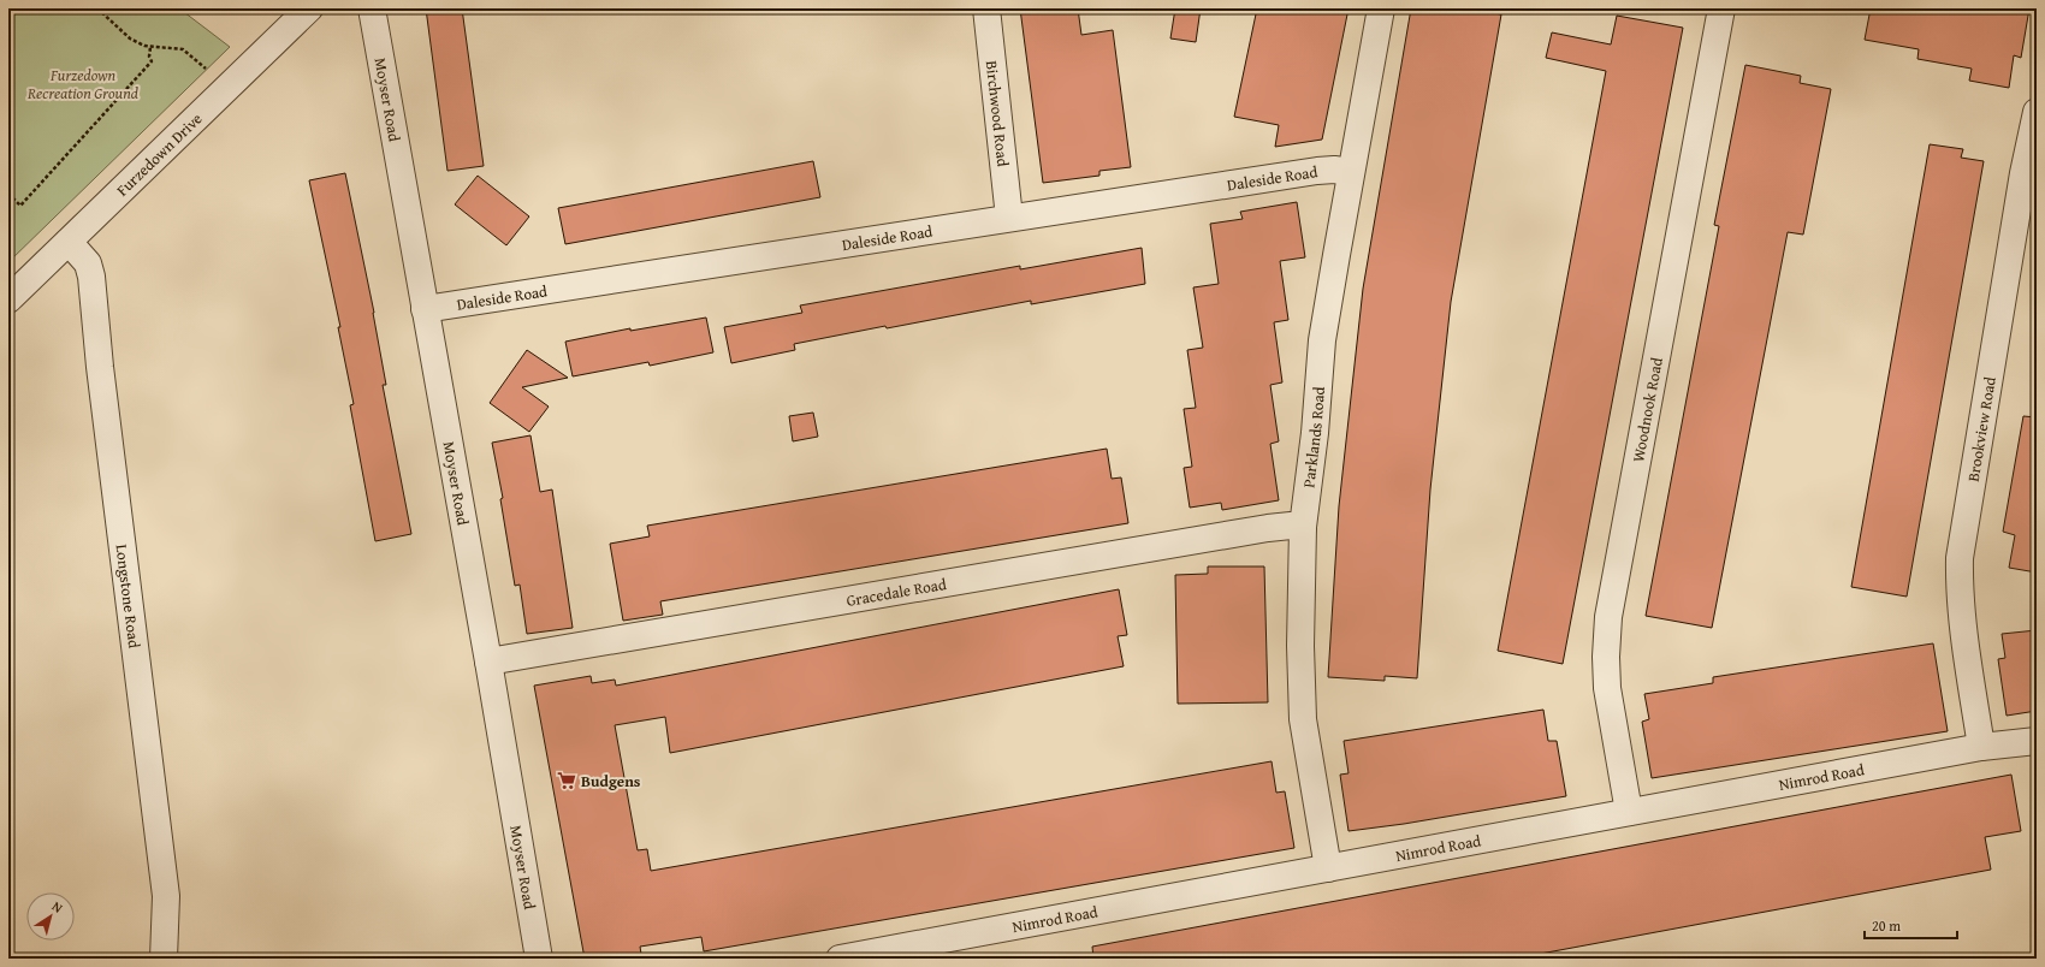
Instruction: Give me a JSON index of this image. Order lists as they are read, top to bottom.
{
  "streets": {
    "street": [
      "Moyser Road",
      "Birchwood Road",
      "Furzedown Drive",
      "Daleside Road",
      "Woodnook Road",
      "Brookview Road",
      "Parklands Road",
      "Gracedale Road",
      "Longstone Road",
      "Nimrod Road"
    ]
  },
  "crossings": [
    ["Moyser Road", "Daleside Road"],
    ["Moyser Road", "Gracedale Road"],
    ["Birchwood Road", "Daleside Road"],
    ["Furzedown Drive", "Longstone Road"],
    ["Daleside Road", "Parklands Road"],
    ["Woodnook Road", "Nimrod Road"],
    ["Brookview Road", "Nimrod Road"],
    ["Parklands Road", "Gracedale Road"],
    ["Parklands Road", "Nimrod Road"]
  ],
  "parks": ["Furzedown Recreation Ground"],
  "places": {
    "supermarket": ["Budgens"]
  },
  "scale_bar": "20 m",
  "north": "top right"
}
